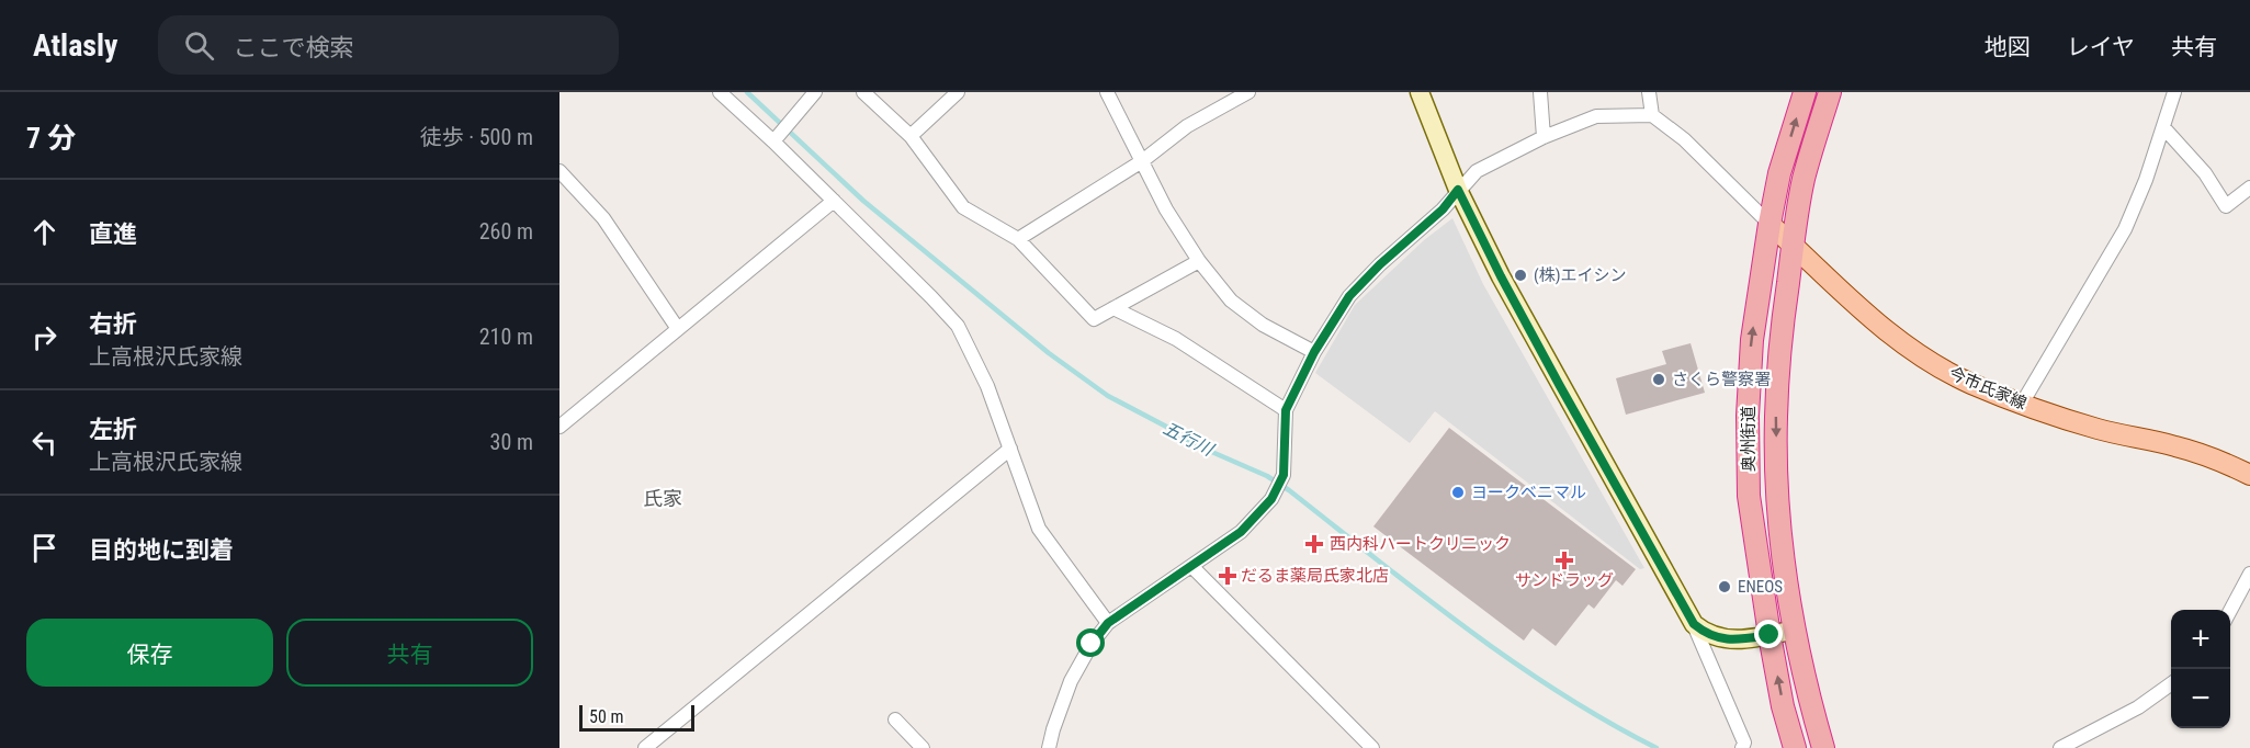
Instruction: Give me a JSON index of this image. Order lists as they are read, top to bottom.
{
  "streets": {
    "highway": ["奥州街道"],
    "main road": ["今市氏家線"]
  },
  "crossings": [
    ["今市氏家線", "奥州街道"]
  ],
  "districts": ["氏家"],
  "water": ["五行川"],
  "places": {
    "other": [
      "(株)エイシン",
      "さくら警察署",
      "ヨークベニマル",
      "ENEOS"
    ],
    "health": ["西内科ハートクリニック", "サンドラッグ", "だるま薬局氏家北店"]
  },
  "scale_bar": "50 m",
  "page": {
    "header": "Atlasly",
    "search": "ここで検索",
    "nav": ["地図", "レイヤ", "共有"],
    "heading": ["7 分", "徒歩 · 500 m"],
    "list": [
      ["直進", "260 m"],
      ["右折", "上高根沢氏家線", "210 m"],
      ["左折", "上高根沢氏家線", "30 m"],
      "目的地に到着"
    ],
    "buttons": ["保存", "共有"],
    "map_buttons": ["+", "−"],
    "scale": "50 m"
  }
}
